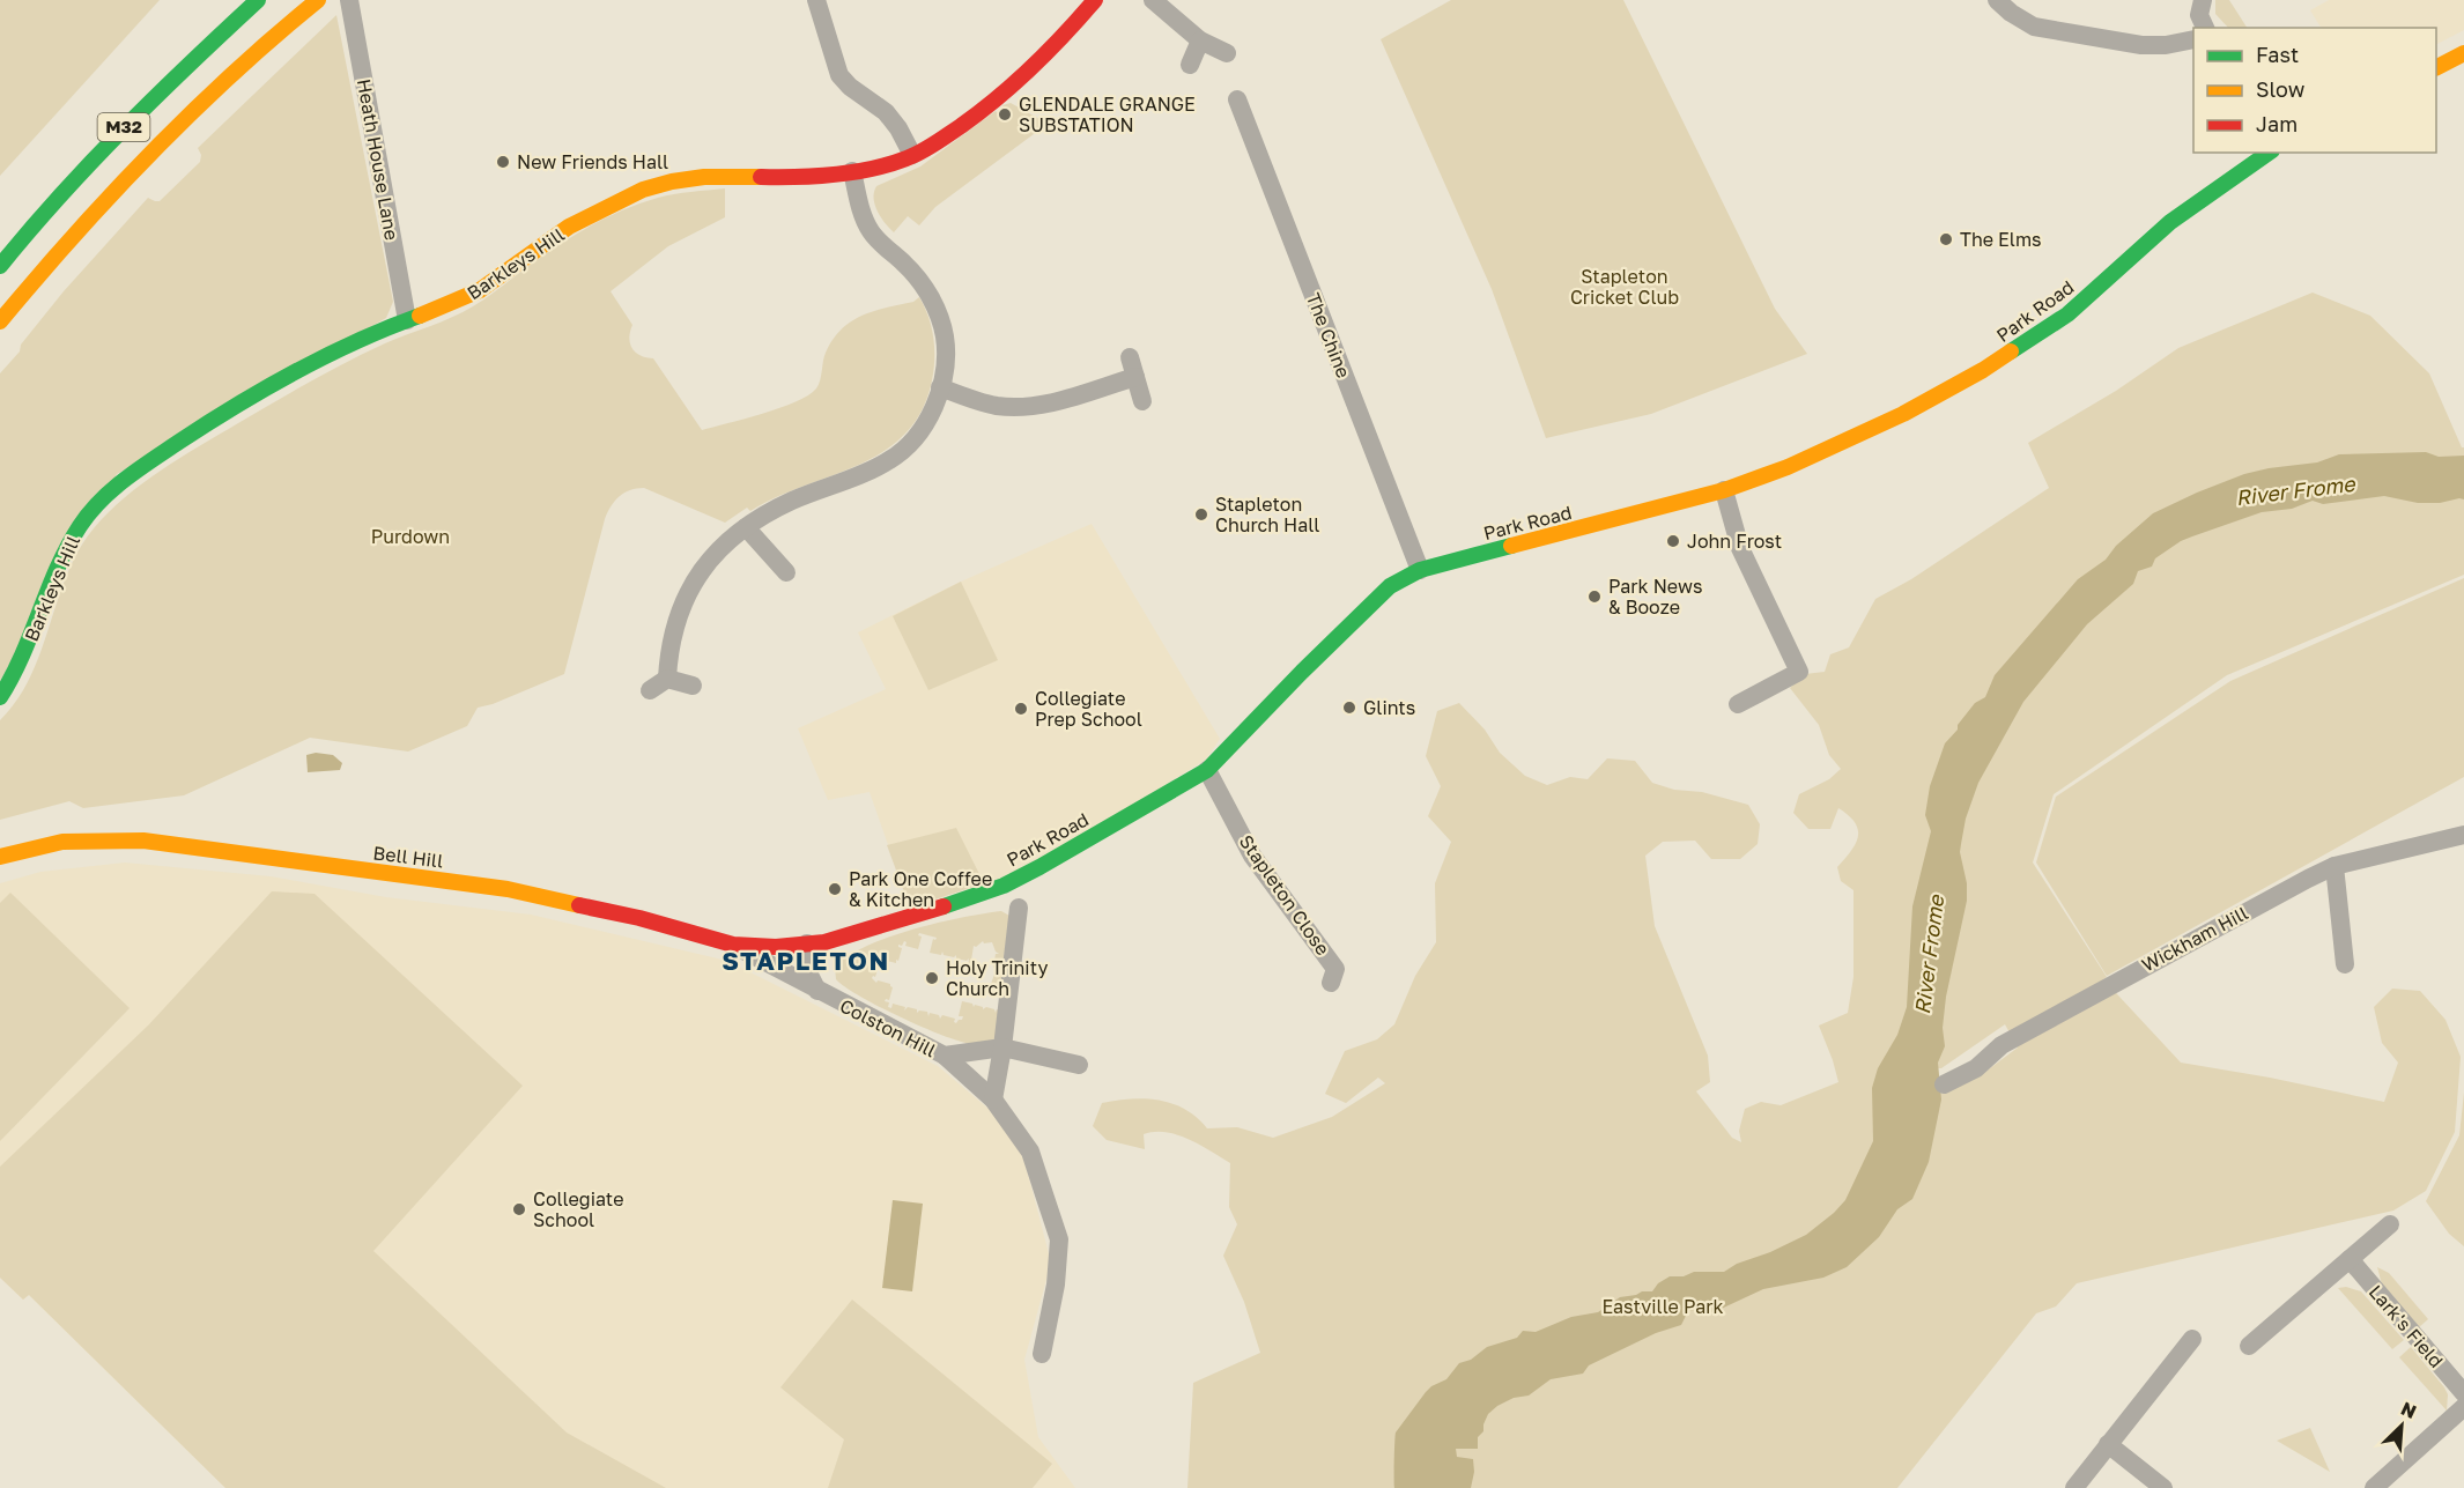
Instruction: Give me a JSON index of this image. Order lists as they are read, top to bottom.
{
  "streets": {
    "main road": [
      "M32",
      "Barkleys Hill",
      "Park Road",
      "Bell Hill"
    ],
    "street": [
      "Heath House Lane",
      "The Chine",
      "Stapleton Close",
      "Wickham Hill",
      "Colston Hill",
      "Lark's Field"
    ]
  },
  "crossings": [
    ["Heath House Lane", "Barkleys Hill"],
    ["Park Road", "The Chine"],
    ["Park Road", "Bell Hill"],
    ["Park Road", "Stapleton Close"],
    ["Park Road", "Colston Hill"],
    ["Bell Hill", "Colston Hill"]
  ],
  "districts": ["STAPLETON"],
  "water": ["River Frome"],
  "parks": ["Stapleton Cricket Club", "Purdown", "Eastville Park"],
  "places": [
    "GLENDALE GRANGE SUBSTATION",
    "New Friends Hall",
    "The Elms",
    "Stapleton Church Hall",
    "John Frost",
    "Park News & Booze",
    "Glints",
    "Collegiate Prep School",
    "Park One Coffee & Kitchen",
    "Holy Trinity Church",
    "Collegiate School"
  ],
  "legend": ["Fast", "Slow", "Jam"],
  "north": "top right"
}
